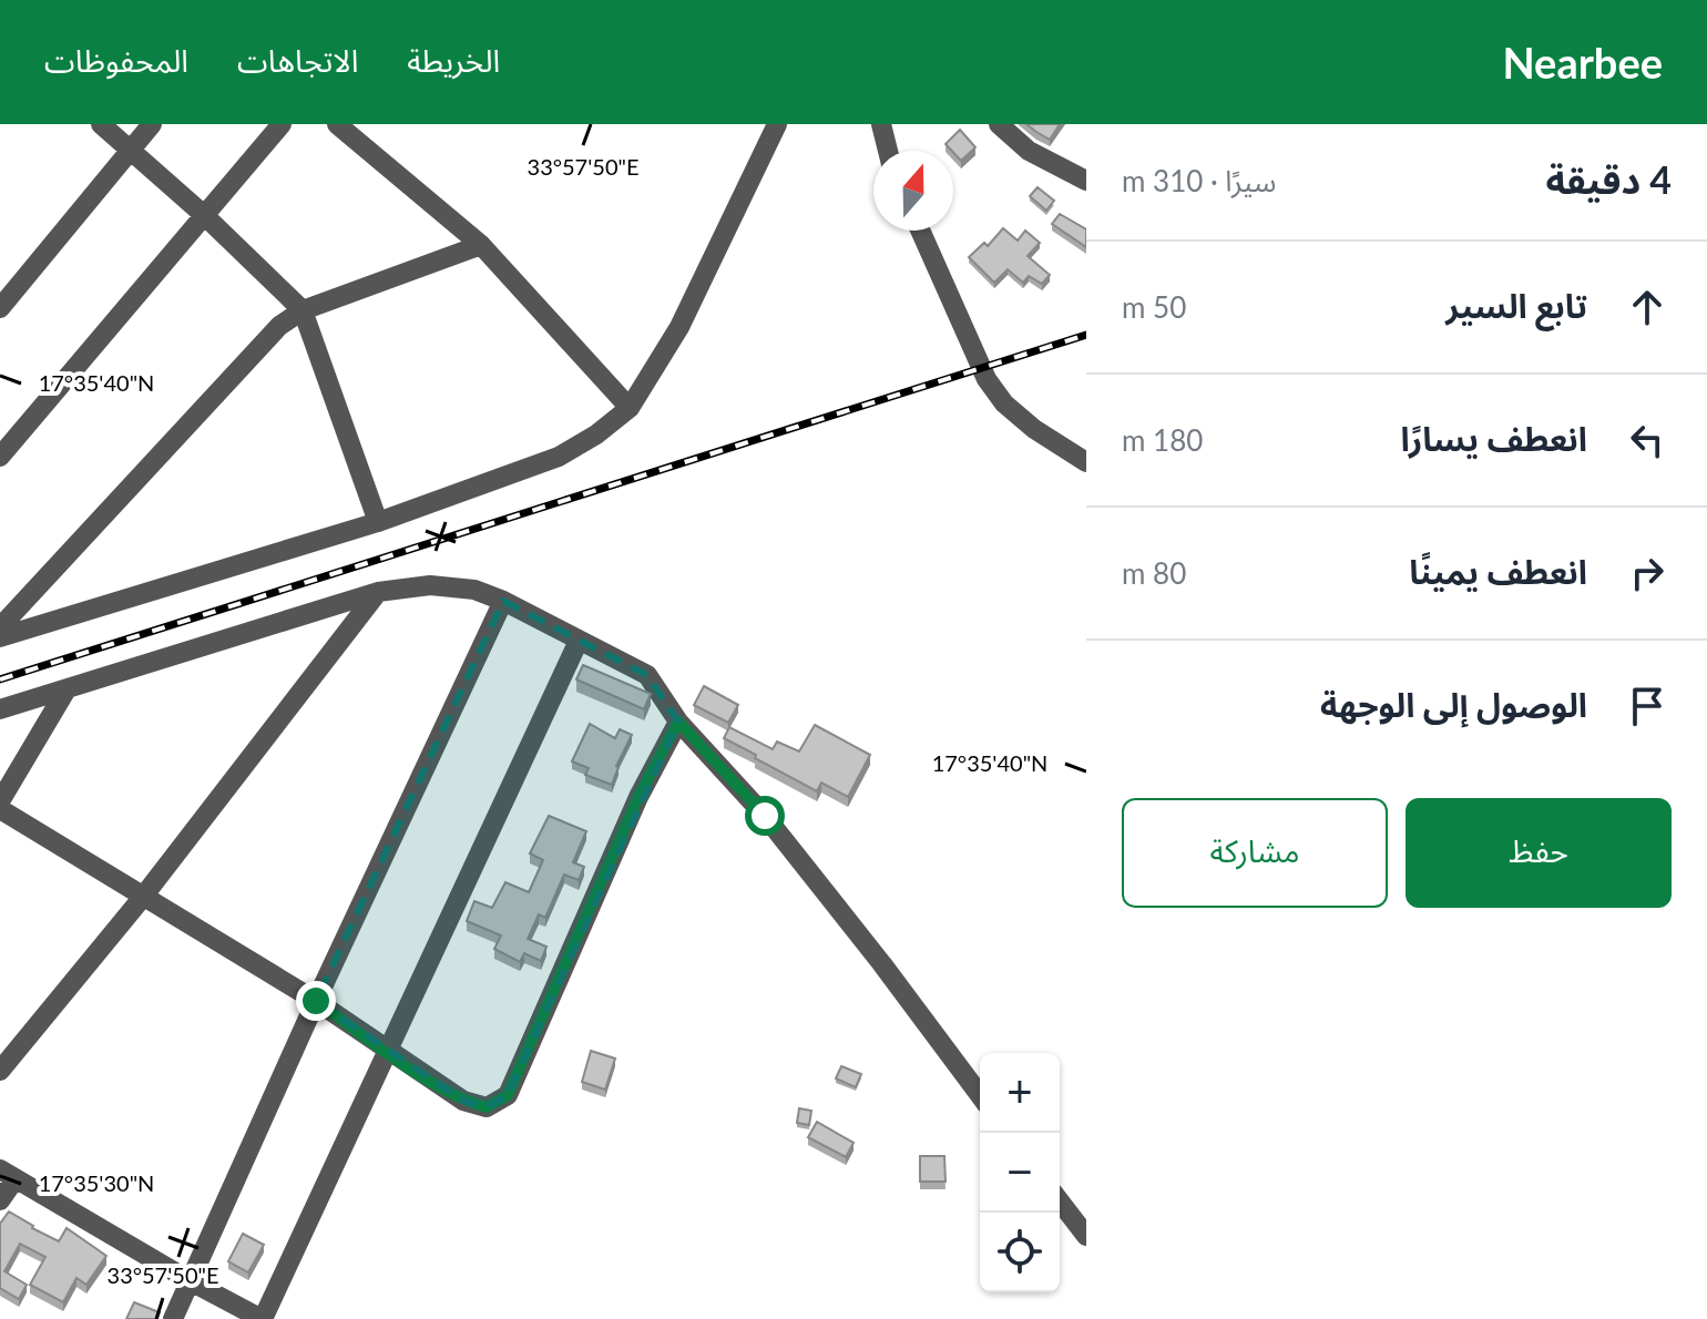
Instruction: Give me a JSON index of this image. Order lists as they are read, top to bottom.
{
  "north": "top",
  "page": {
    "header": "Nearbee",
    "nav": ["الخريطة", "الاتجاهات", "المحفوظات"],
    "heading": ["4 دقيقة", "سيرًا · 310 m"],
    "list": [
      ["تابع السير", "50 m"],
      ["انعطف يسارًا", "180 m"],
      ["انعطف يمينًا", "80 m"],
      "الوصول إلى الوجهة"
    ],
    "buttons": ["حفظ", "مشاركة"],
    "map_buttons": ["+", "−"]
  },
  "coordinates": ["33°57'50\"E", "17°35'40\"N", "17°35'30\"N"]
}
